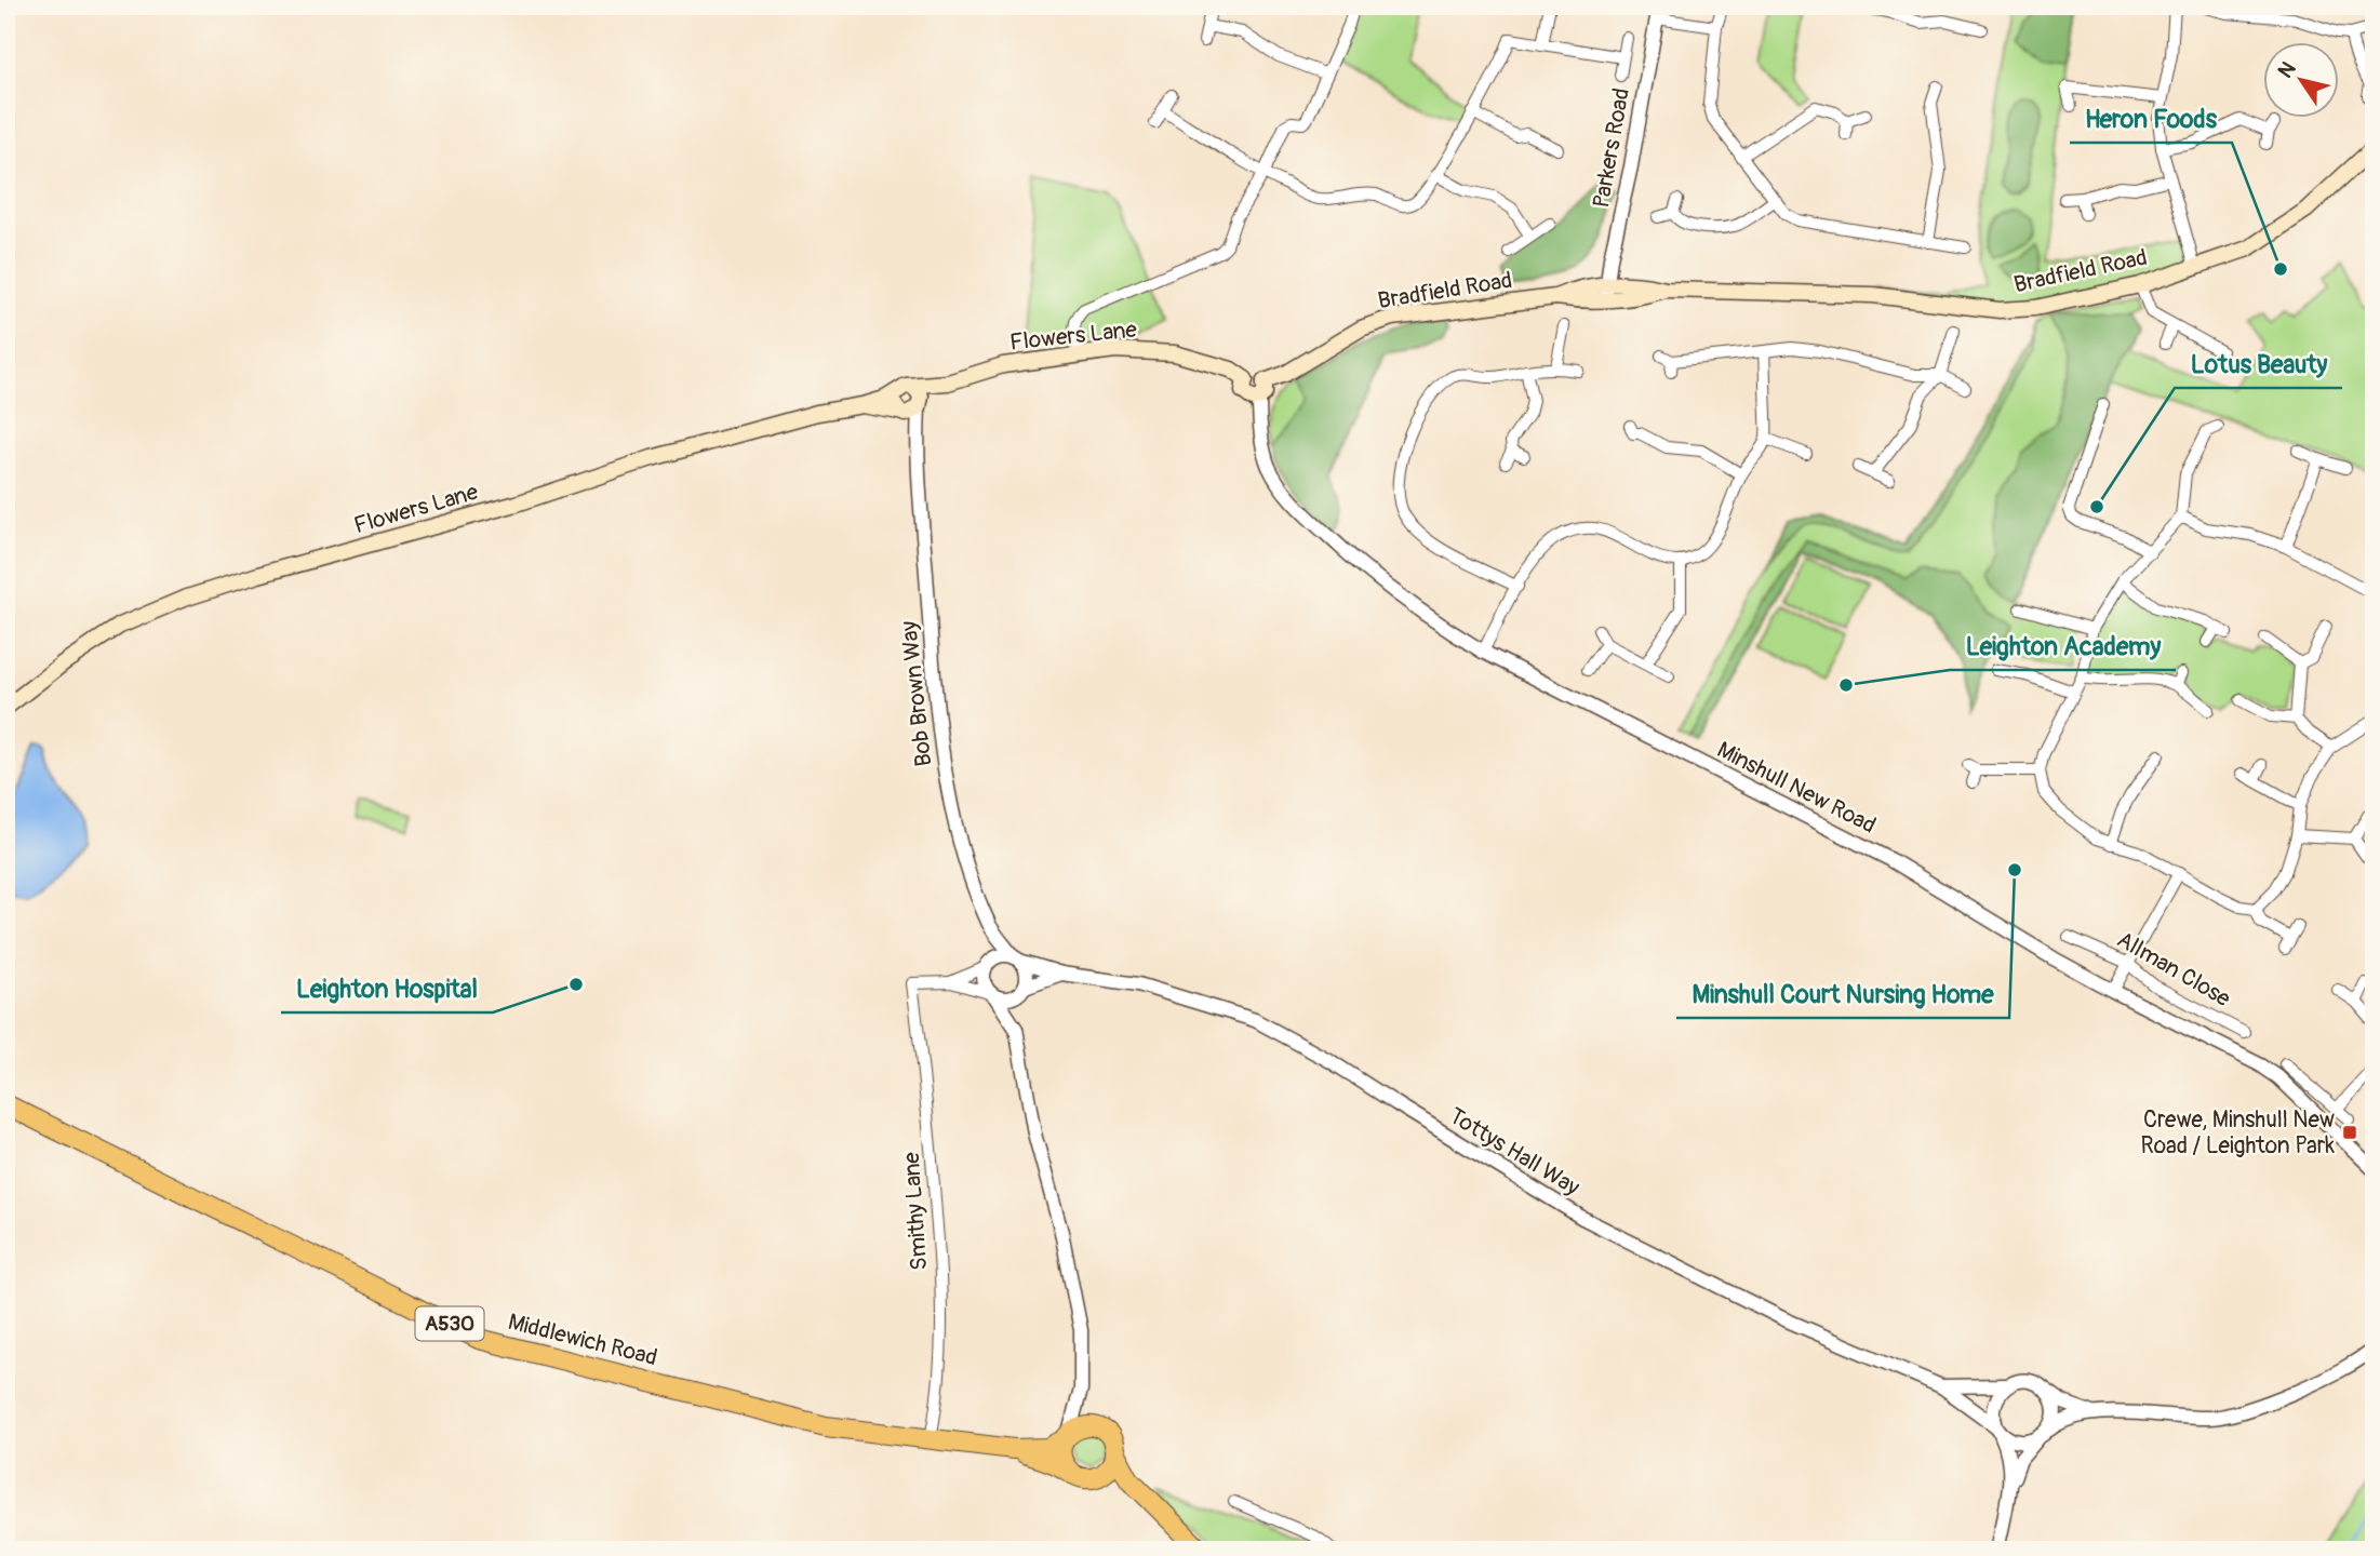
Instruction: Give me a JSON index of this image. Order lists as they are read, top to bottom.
{
  "streets": {
    "highway": ["A530", "Middlewich Road"],
    "main road": ["Bradfield Road", "Flowers Lane"],
    "street": [
      "Parkers Road",
      "Bob Brown Way",
      "Minshull New Road",
      "Allman Close",
      "Tottys Hall Way",
      "Smithy Lane"
    ]
  },
  "crossings": [
    ["Parkers Road", "Bradfield Road"],
    ["Bradfield Road", "Flowers Lane"],
    ["Bradfield Road", "Minshull New Road"],
    ["Flowers Lane", "Bob Brown Way"],
    ["Flowers Lane", "Minshull New Road"],
    ["Bob Brown Way", "Tottys Hall Way"],
    ["Smithy Lane", "Middlewich Road"]
  ],
  "places": {
    "other": [
      "Heron Foods",
      "Lotus Beauty",
      "Leighton Academy",
      "Minshull Court Nursing Home",
      "Leighton Hospital"
    ],
    "transit": ["Crewe, Minshull New Road / Leighton Park"]
  },
  "north": "top left"
}
